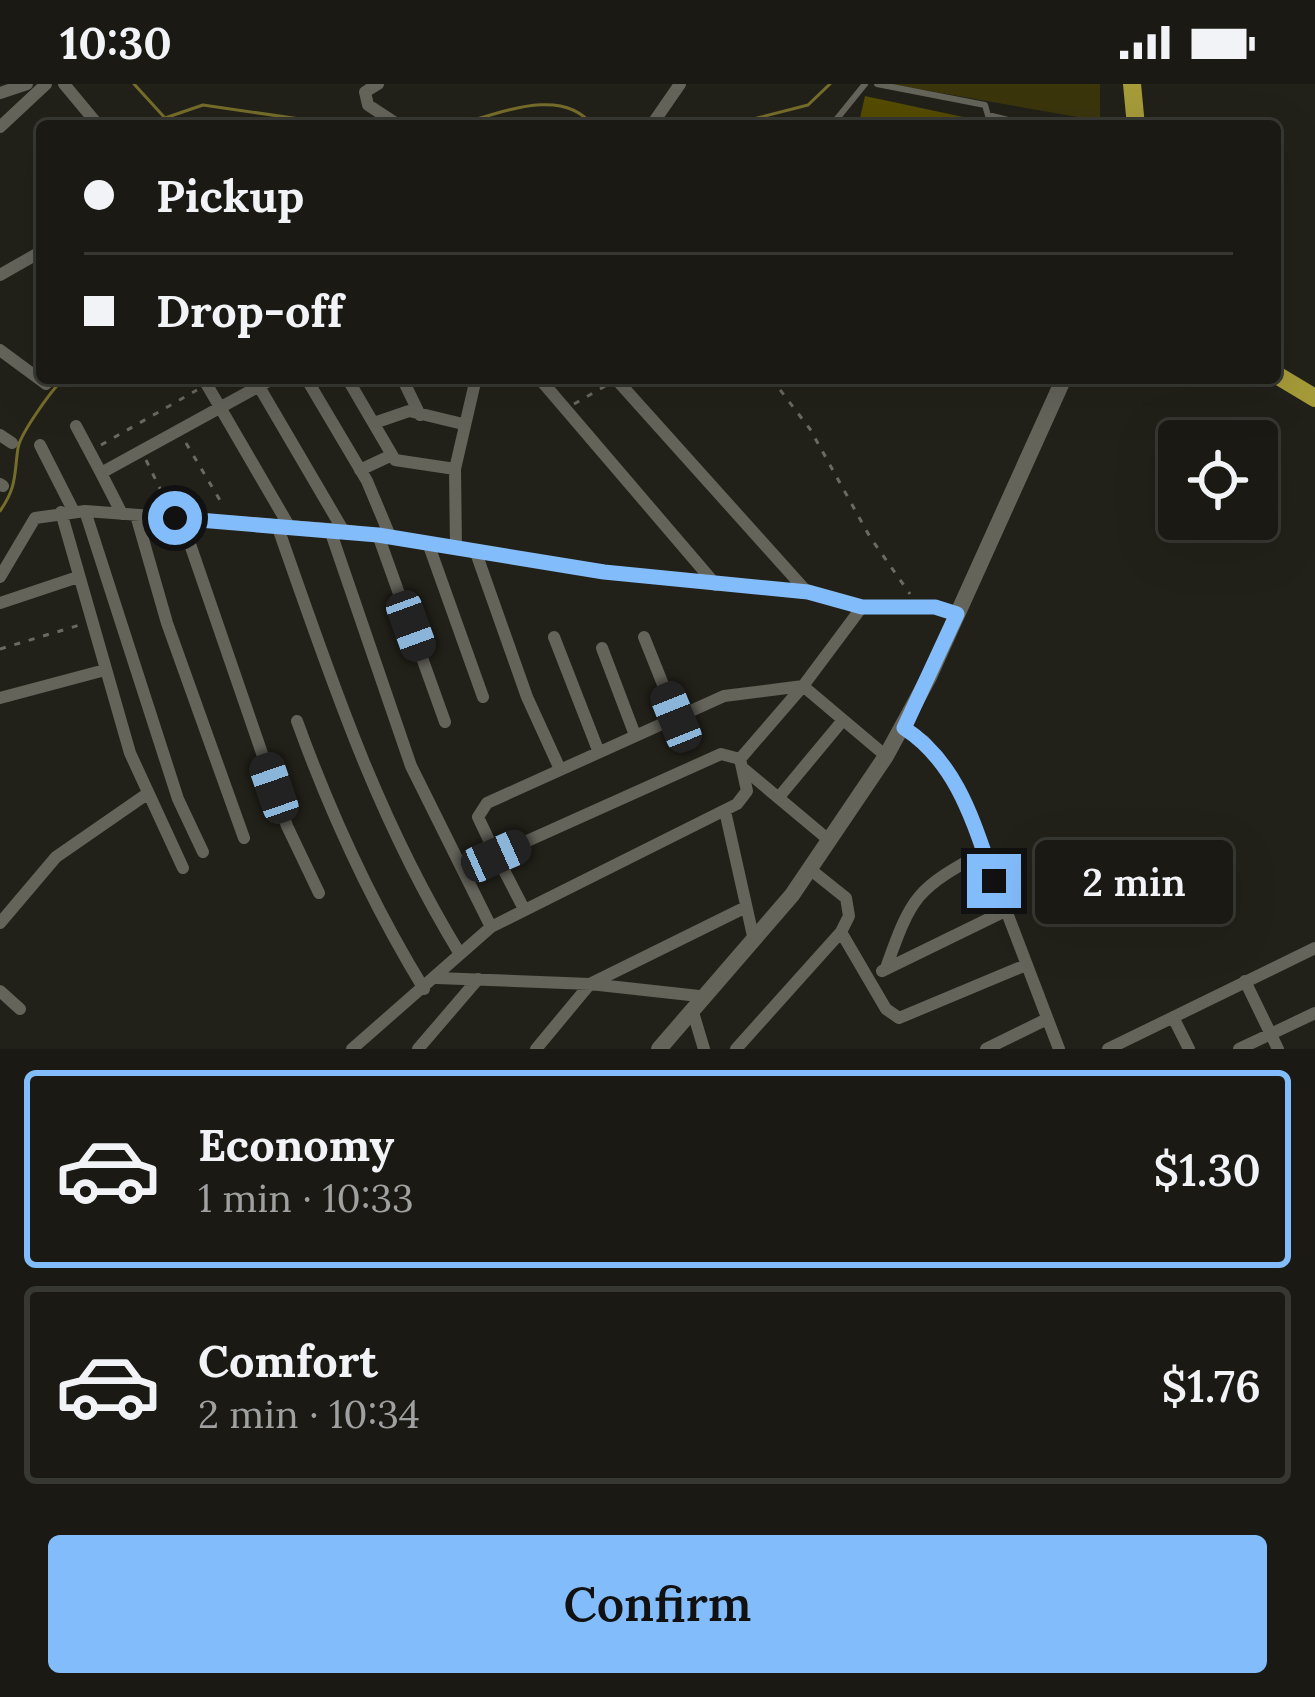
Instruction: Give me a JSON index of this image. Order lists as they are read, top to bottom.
{
  "page": {
    "status": "10:30",
    "banner": ["Pickup", "Drop-off"],
    "bubble": "2 min",
    "list": [
      {
        "name": "Economy",
        "note": "1 min · 10:33",
        "value": "$1.30"
      },
      {
        "name": "Comfort",
        "note": "2 min · 10:34",
        "value": "$1.76"
      }
    ],
    "buttons": "Confirm"
  }
}
